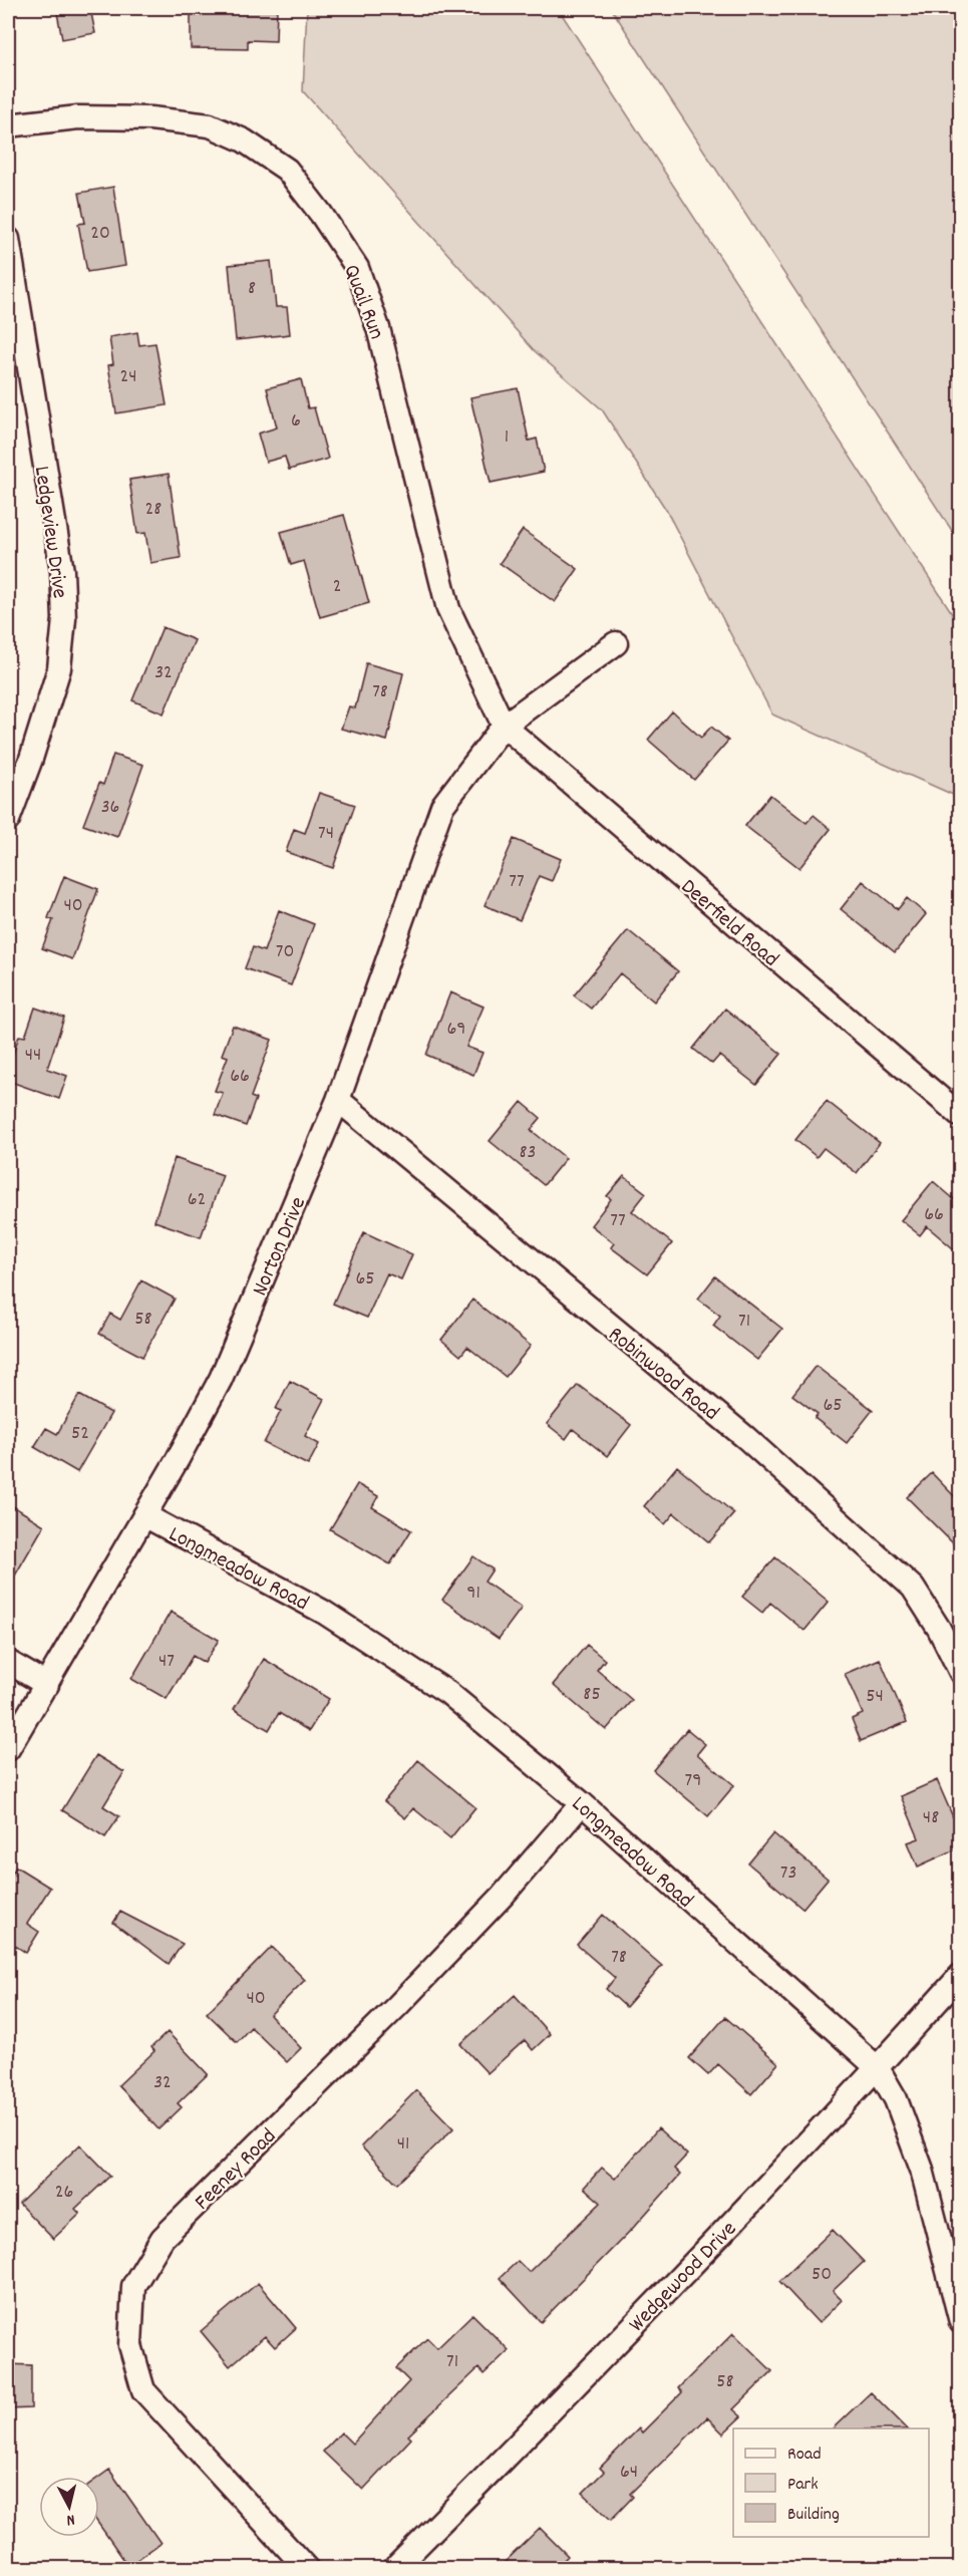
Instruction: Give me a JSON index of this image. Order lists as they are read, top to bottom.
{
  "streets": {
    "street": [
      "Quail Run",
      "Ledgeview Drive",
      "Deerfield Road",
      "Norton Drive",
      "Robinwood Road",
      "Longmeadow Road",
      "Feeney Road",
      "Wedgewood Drive"
    ]
  },
  "crossings": [
    ["Quail Run", "Deerfield Road"],
    ["Quail Run", "Norton Drive"],
    ["Deerfield Road", "Norton Drive"],
    ["Norton Drive", "Robinwood Road"],
    ["Norton Drive", "Longmeadow Road"],
    ["Longmeadow Road", "Feeney Road"],
    ["Longmeadow Road", "Wedgewood Drive"]
  ],
  "house_numbers": [
    "20",
    "8",
    "24",
    "6",
    "1",
    "28",
    "2",
    "32",
    "78",
    "36",
    "74",
    "77",
    "40",
    "70",
    "69",
    "44",
    "66",
    "83",
    "62",
    "66",
    "77",
    "65",
    "58",
    "71",
    "65",
    "52",
    "91",
    "47",
    "85",
    "54",
    "79",
    "48",
    "73",
    "78",
    "40",
    "32",
    "41",
    "26",
    "50",
    "71",
    "58",
    "64"
  ],
  "legend": ["Road", "Park", "Building"],
  "north": "bottom"
}
